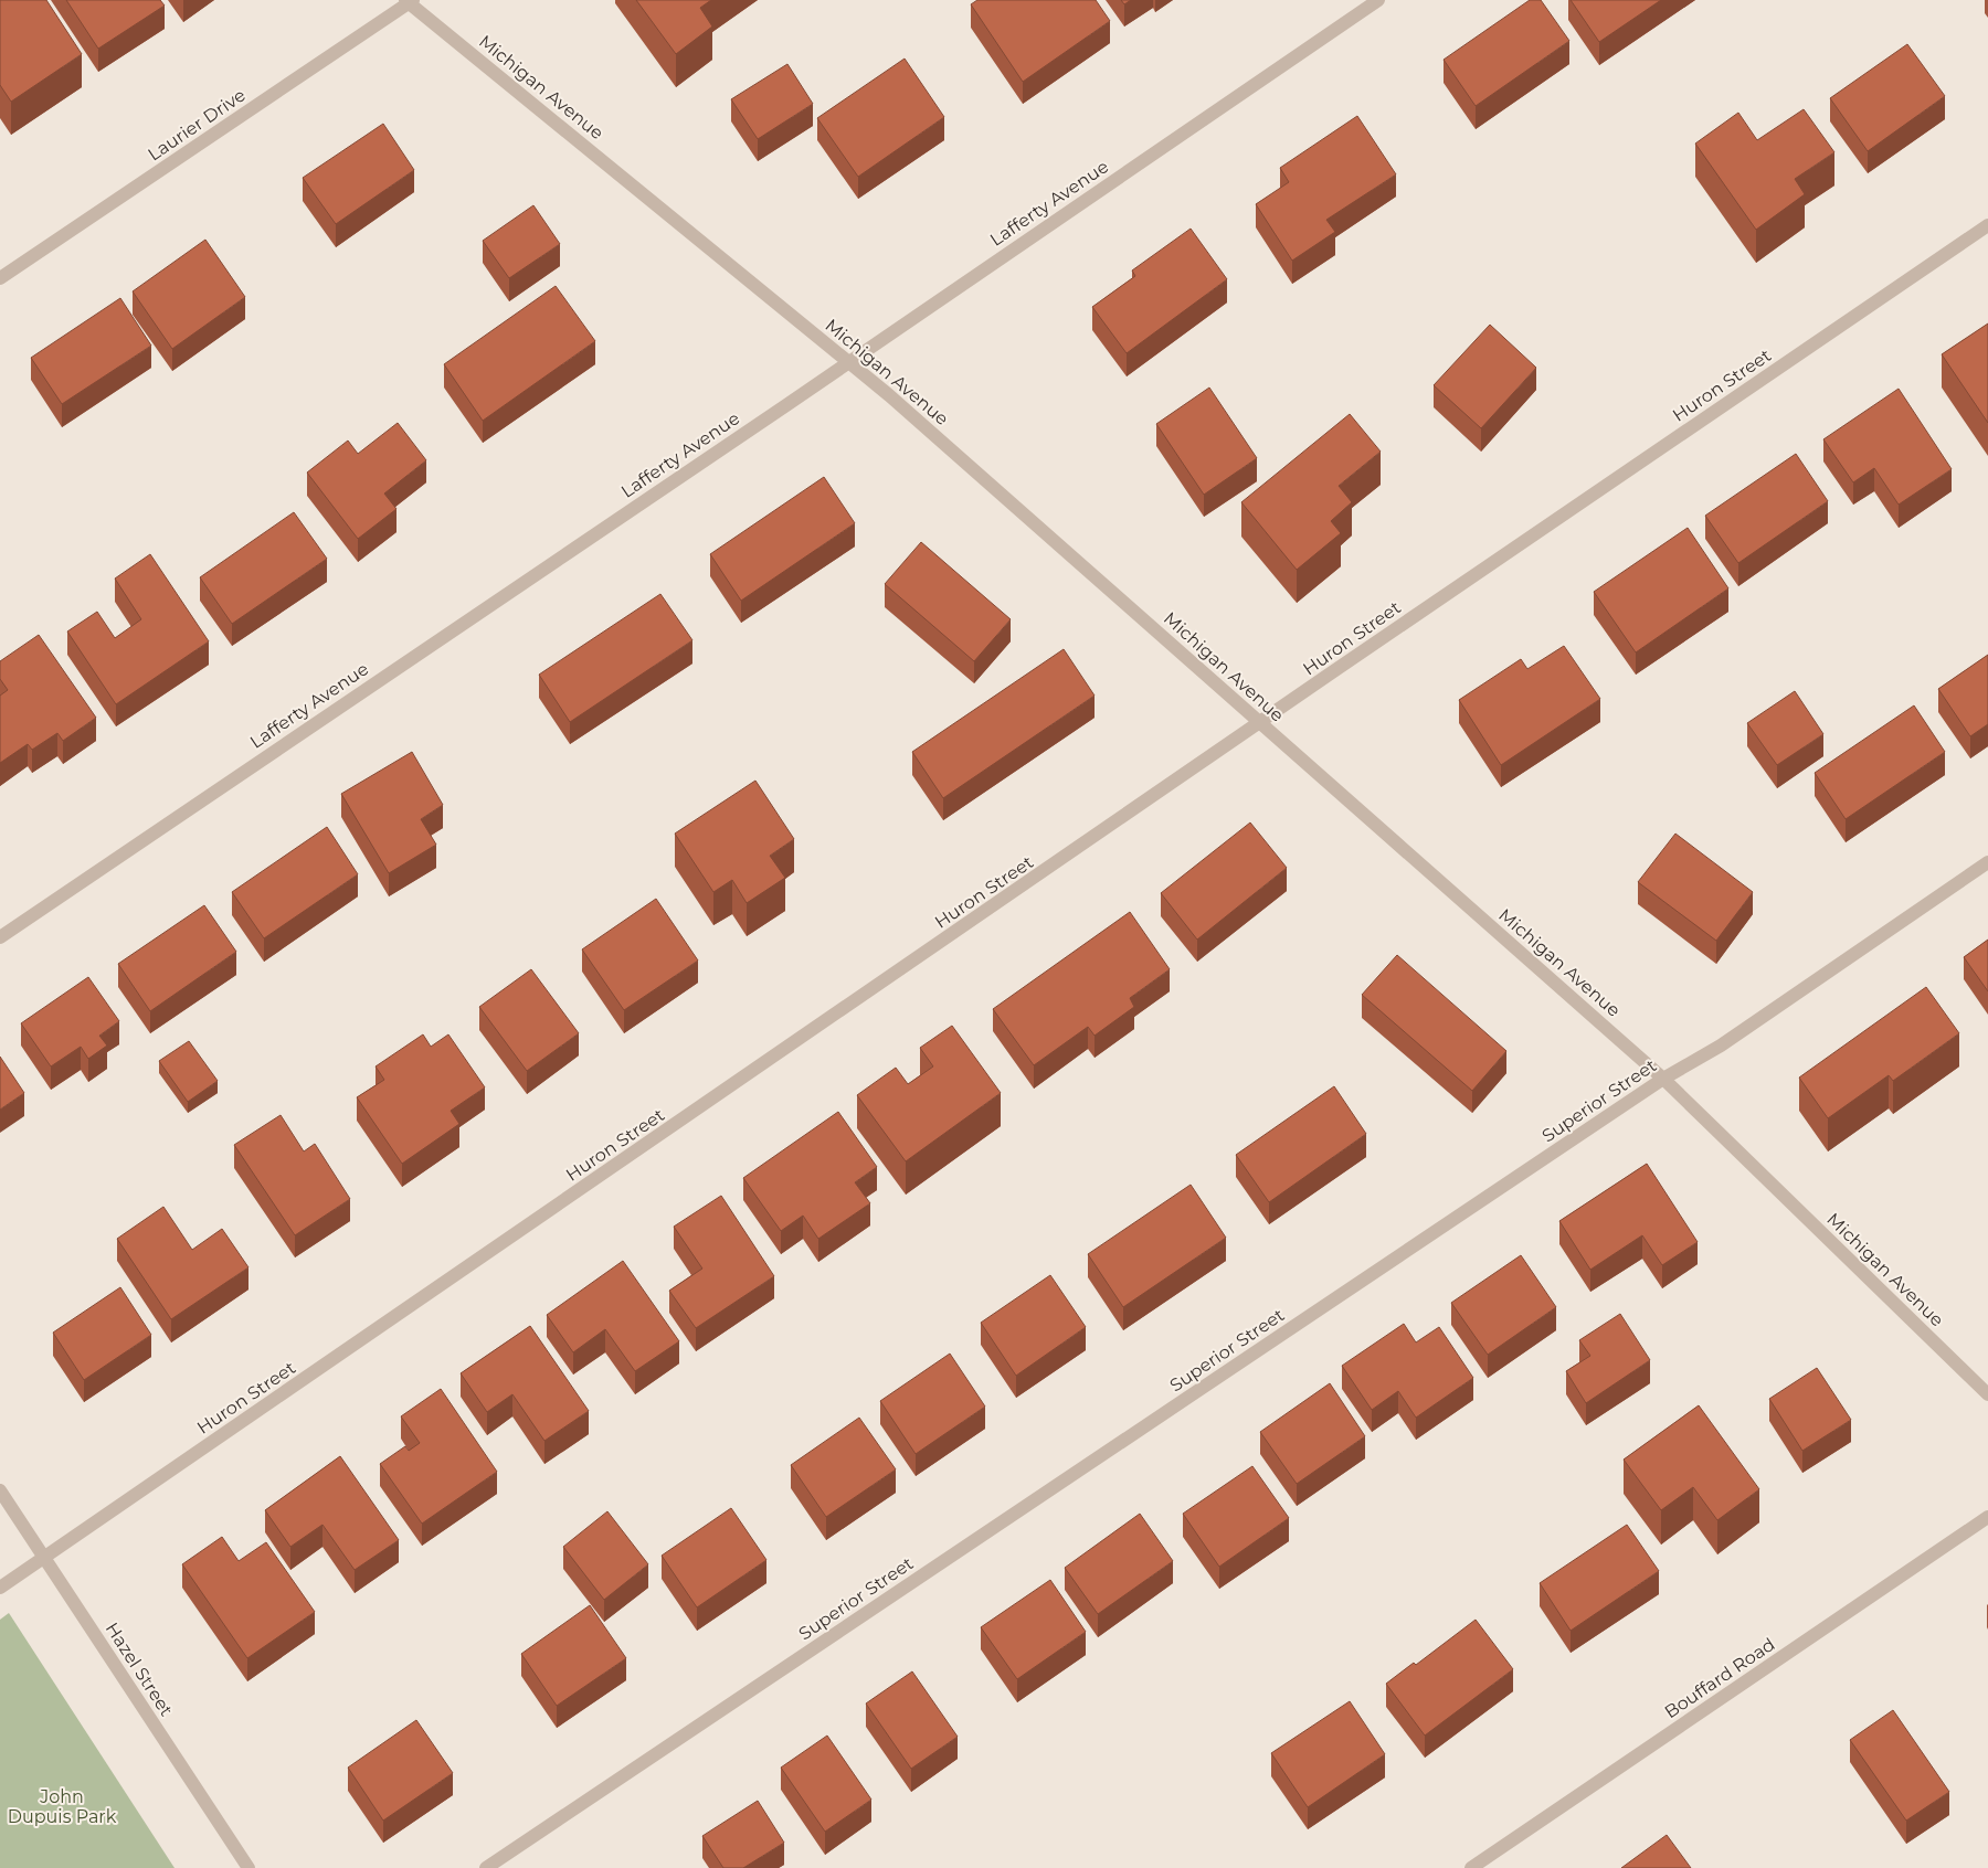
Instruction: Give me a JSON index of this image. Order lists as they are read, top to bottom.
{
  "streets": {
    "street": [
      "Michigan Avenue",
      "Laurier Drive",
      "Lafferty Avenue",
      "Huron Street",
      "Superior Street",
      "Hazel Street",
      "Bouffard Road"
    ]
  },
  "crossings": [
    ["Michigan Avenue", "Laurier Drive"],
    ["Michigan Avenue", "Lafferty Avenue"],
    ["Michigan Avenue", "Huron Street"],
    ["Michigan Avenue", "Superior Street"],
    ["Huron Street", "Hazel Street"]
  ],
  "parks": ["John Dupuis Park"]
}
